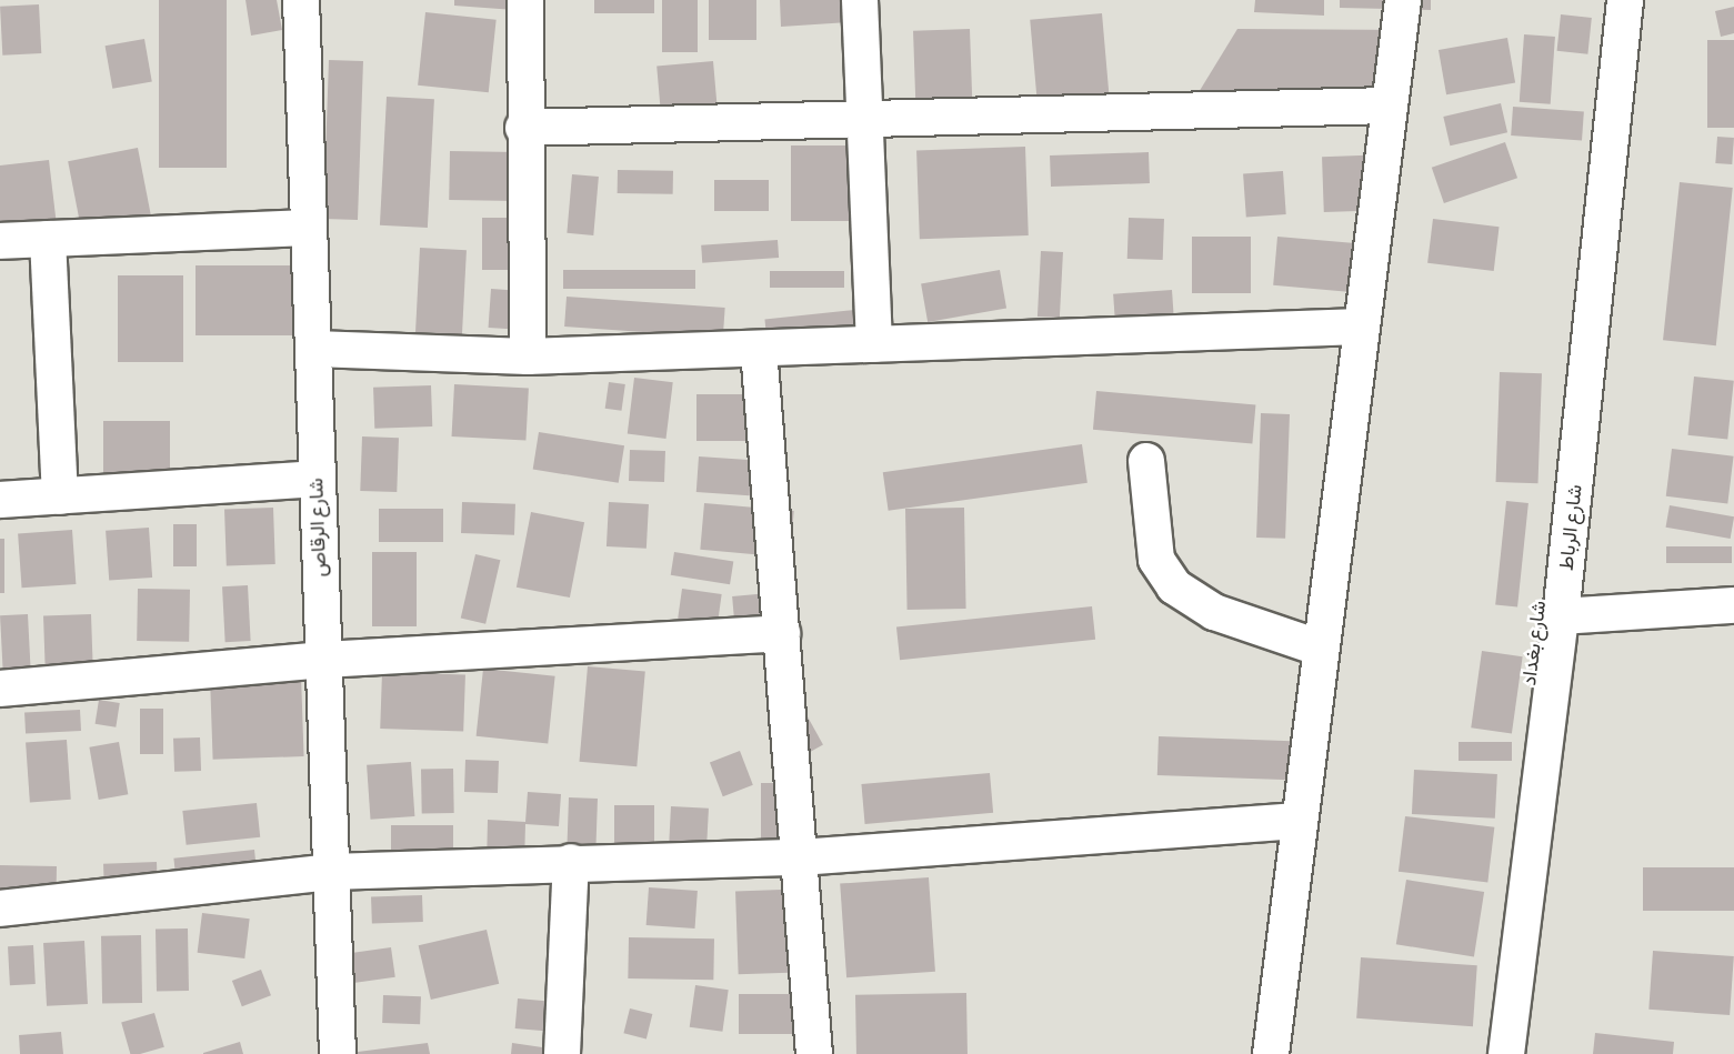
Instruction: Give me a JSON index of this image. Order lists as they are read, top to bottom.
{
  "streets": {
    "street": ["شارع الرقاص", "شارع الرباط", "شارع بغداد"]
  }
}
